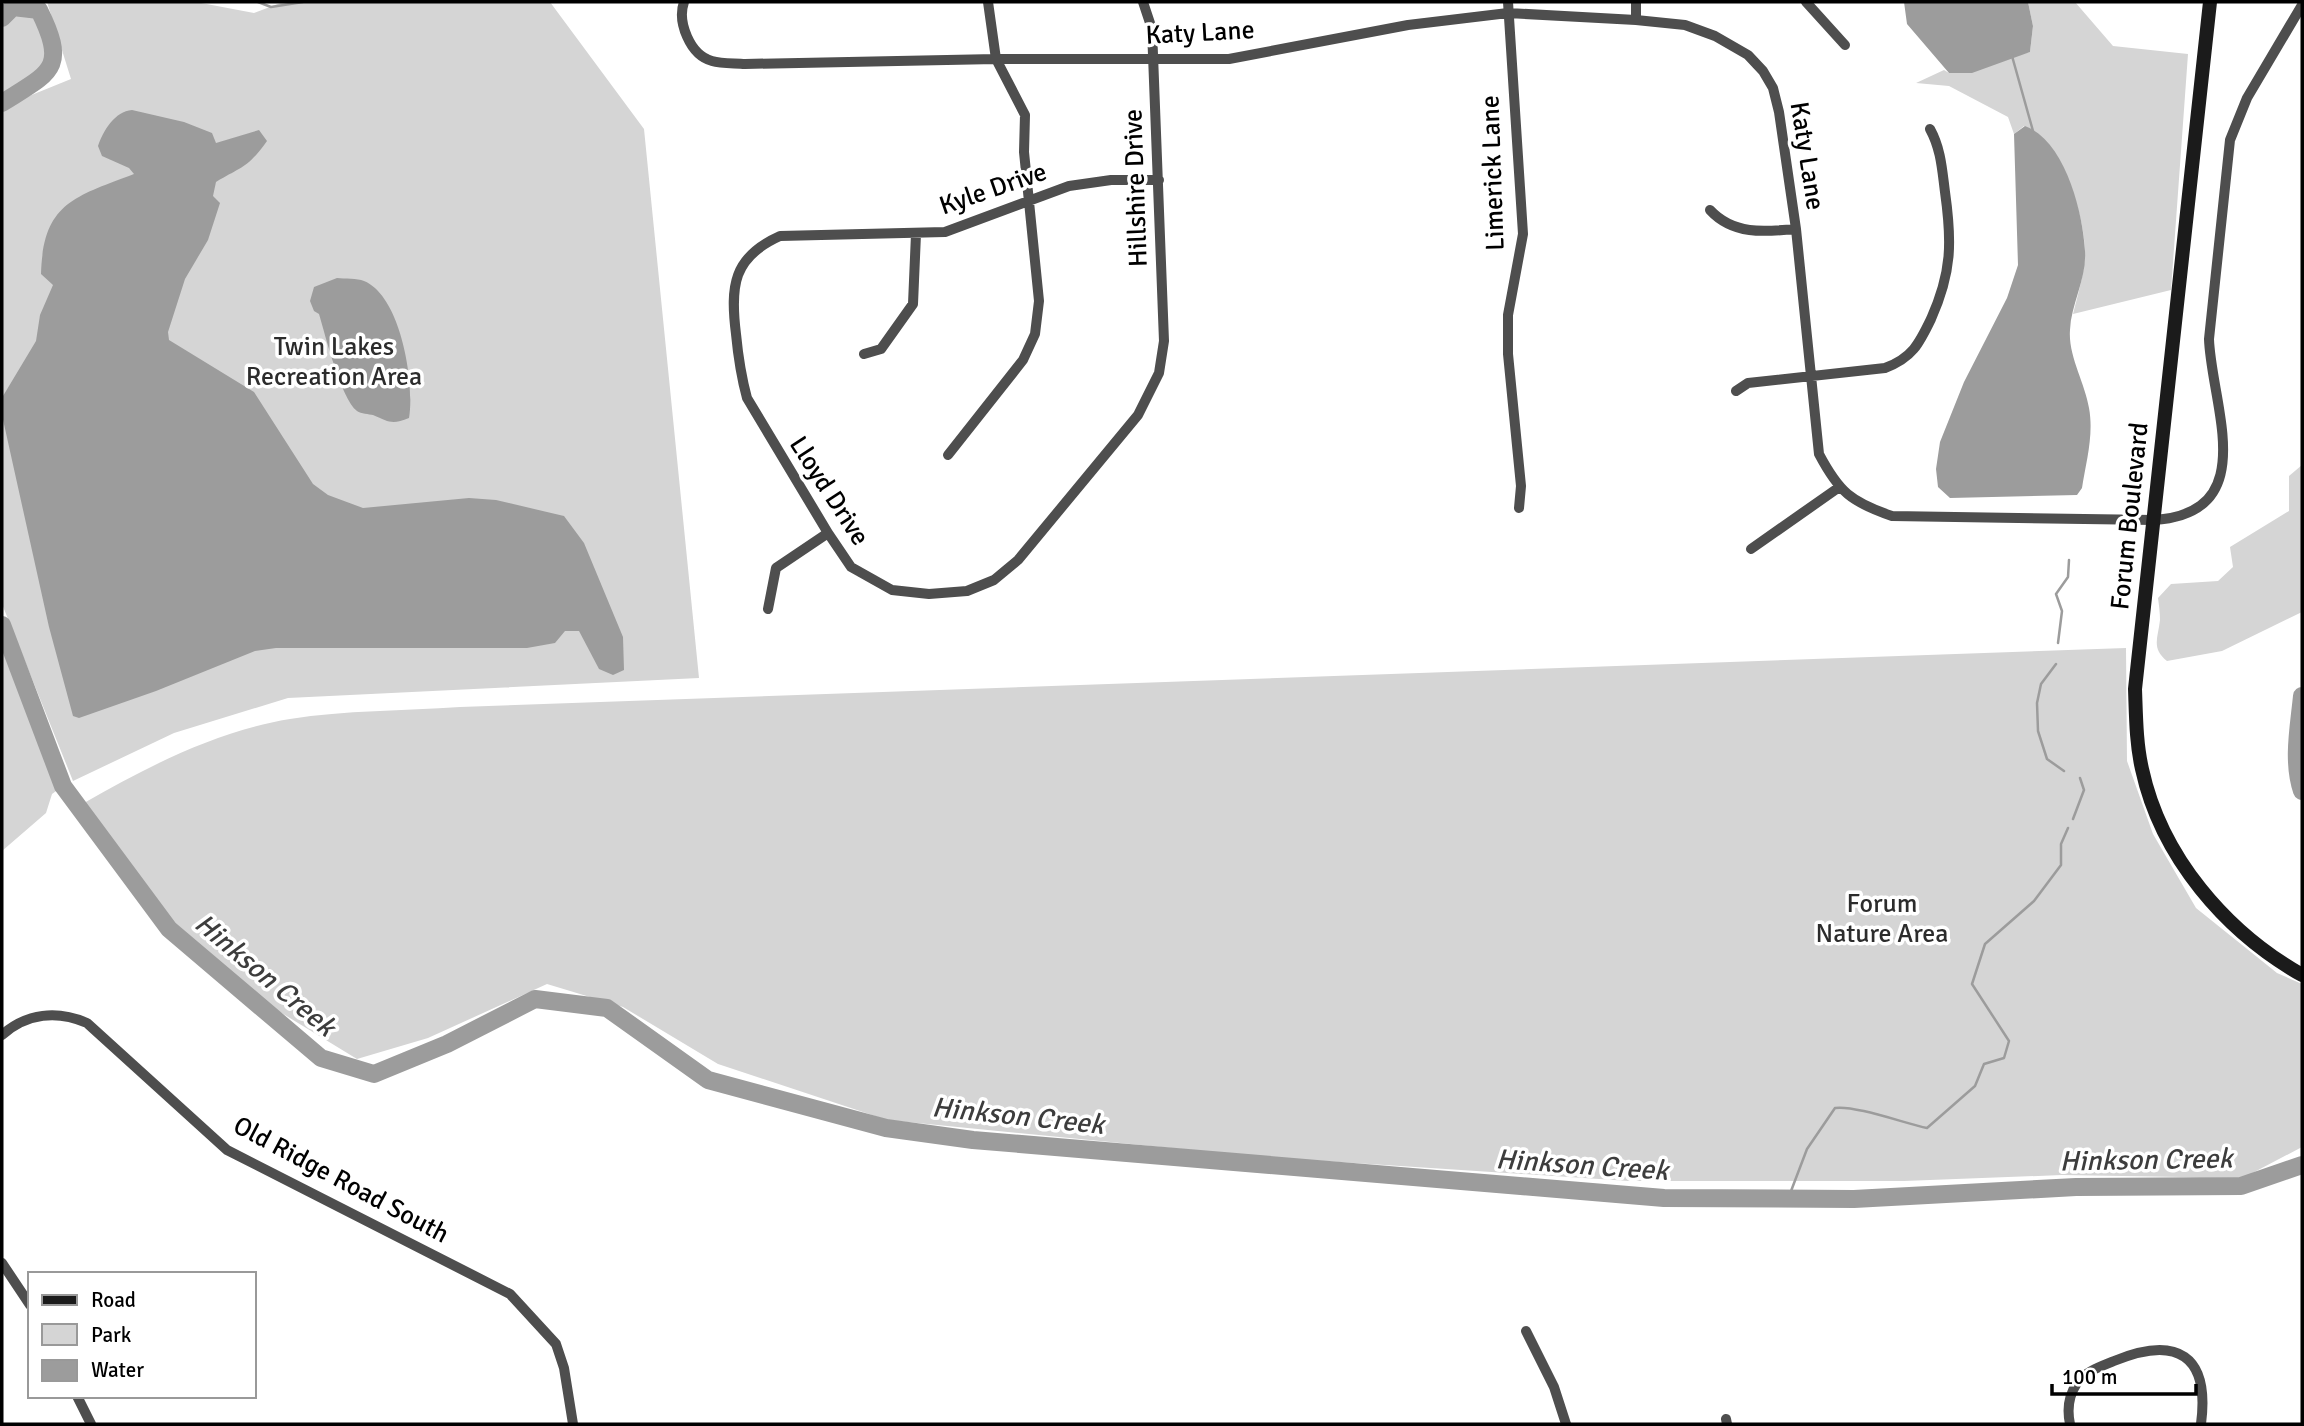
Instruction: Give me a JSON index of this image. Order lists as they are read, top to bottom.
{
  "streets": {
    "street": [
      "Katy Lane",
      "Limerick Lane",
      "Hillshire Drive",
      "Kyle Drive",
      "Lloyd Drive",
      "Forum Boulevard",
      "Old Ridge Road South"
    ]
  },
  "crossings": [
    ["Katy Lane", "Limerick Lane"],
    ["Katy Lane", "Hillshire Drive"],
    ["Katy Lane", "Forum Boulevard"],
    ["Hillshire Drive", "Kyle Drive"],
    ["Hillshire Drive", "Lloyd Drive"],
    ["Kyle Drive", "Lloyd Drive"]
  ],
  "water": ["Hinkson Creek"],
  "parks": ["Twin Lakes Recreation Area", "Forum Nature Area"],
  "legend": ["Road", "Park", "Water"],
  "scale_bar": "100 m"
}
